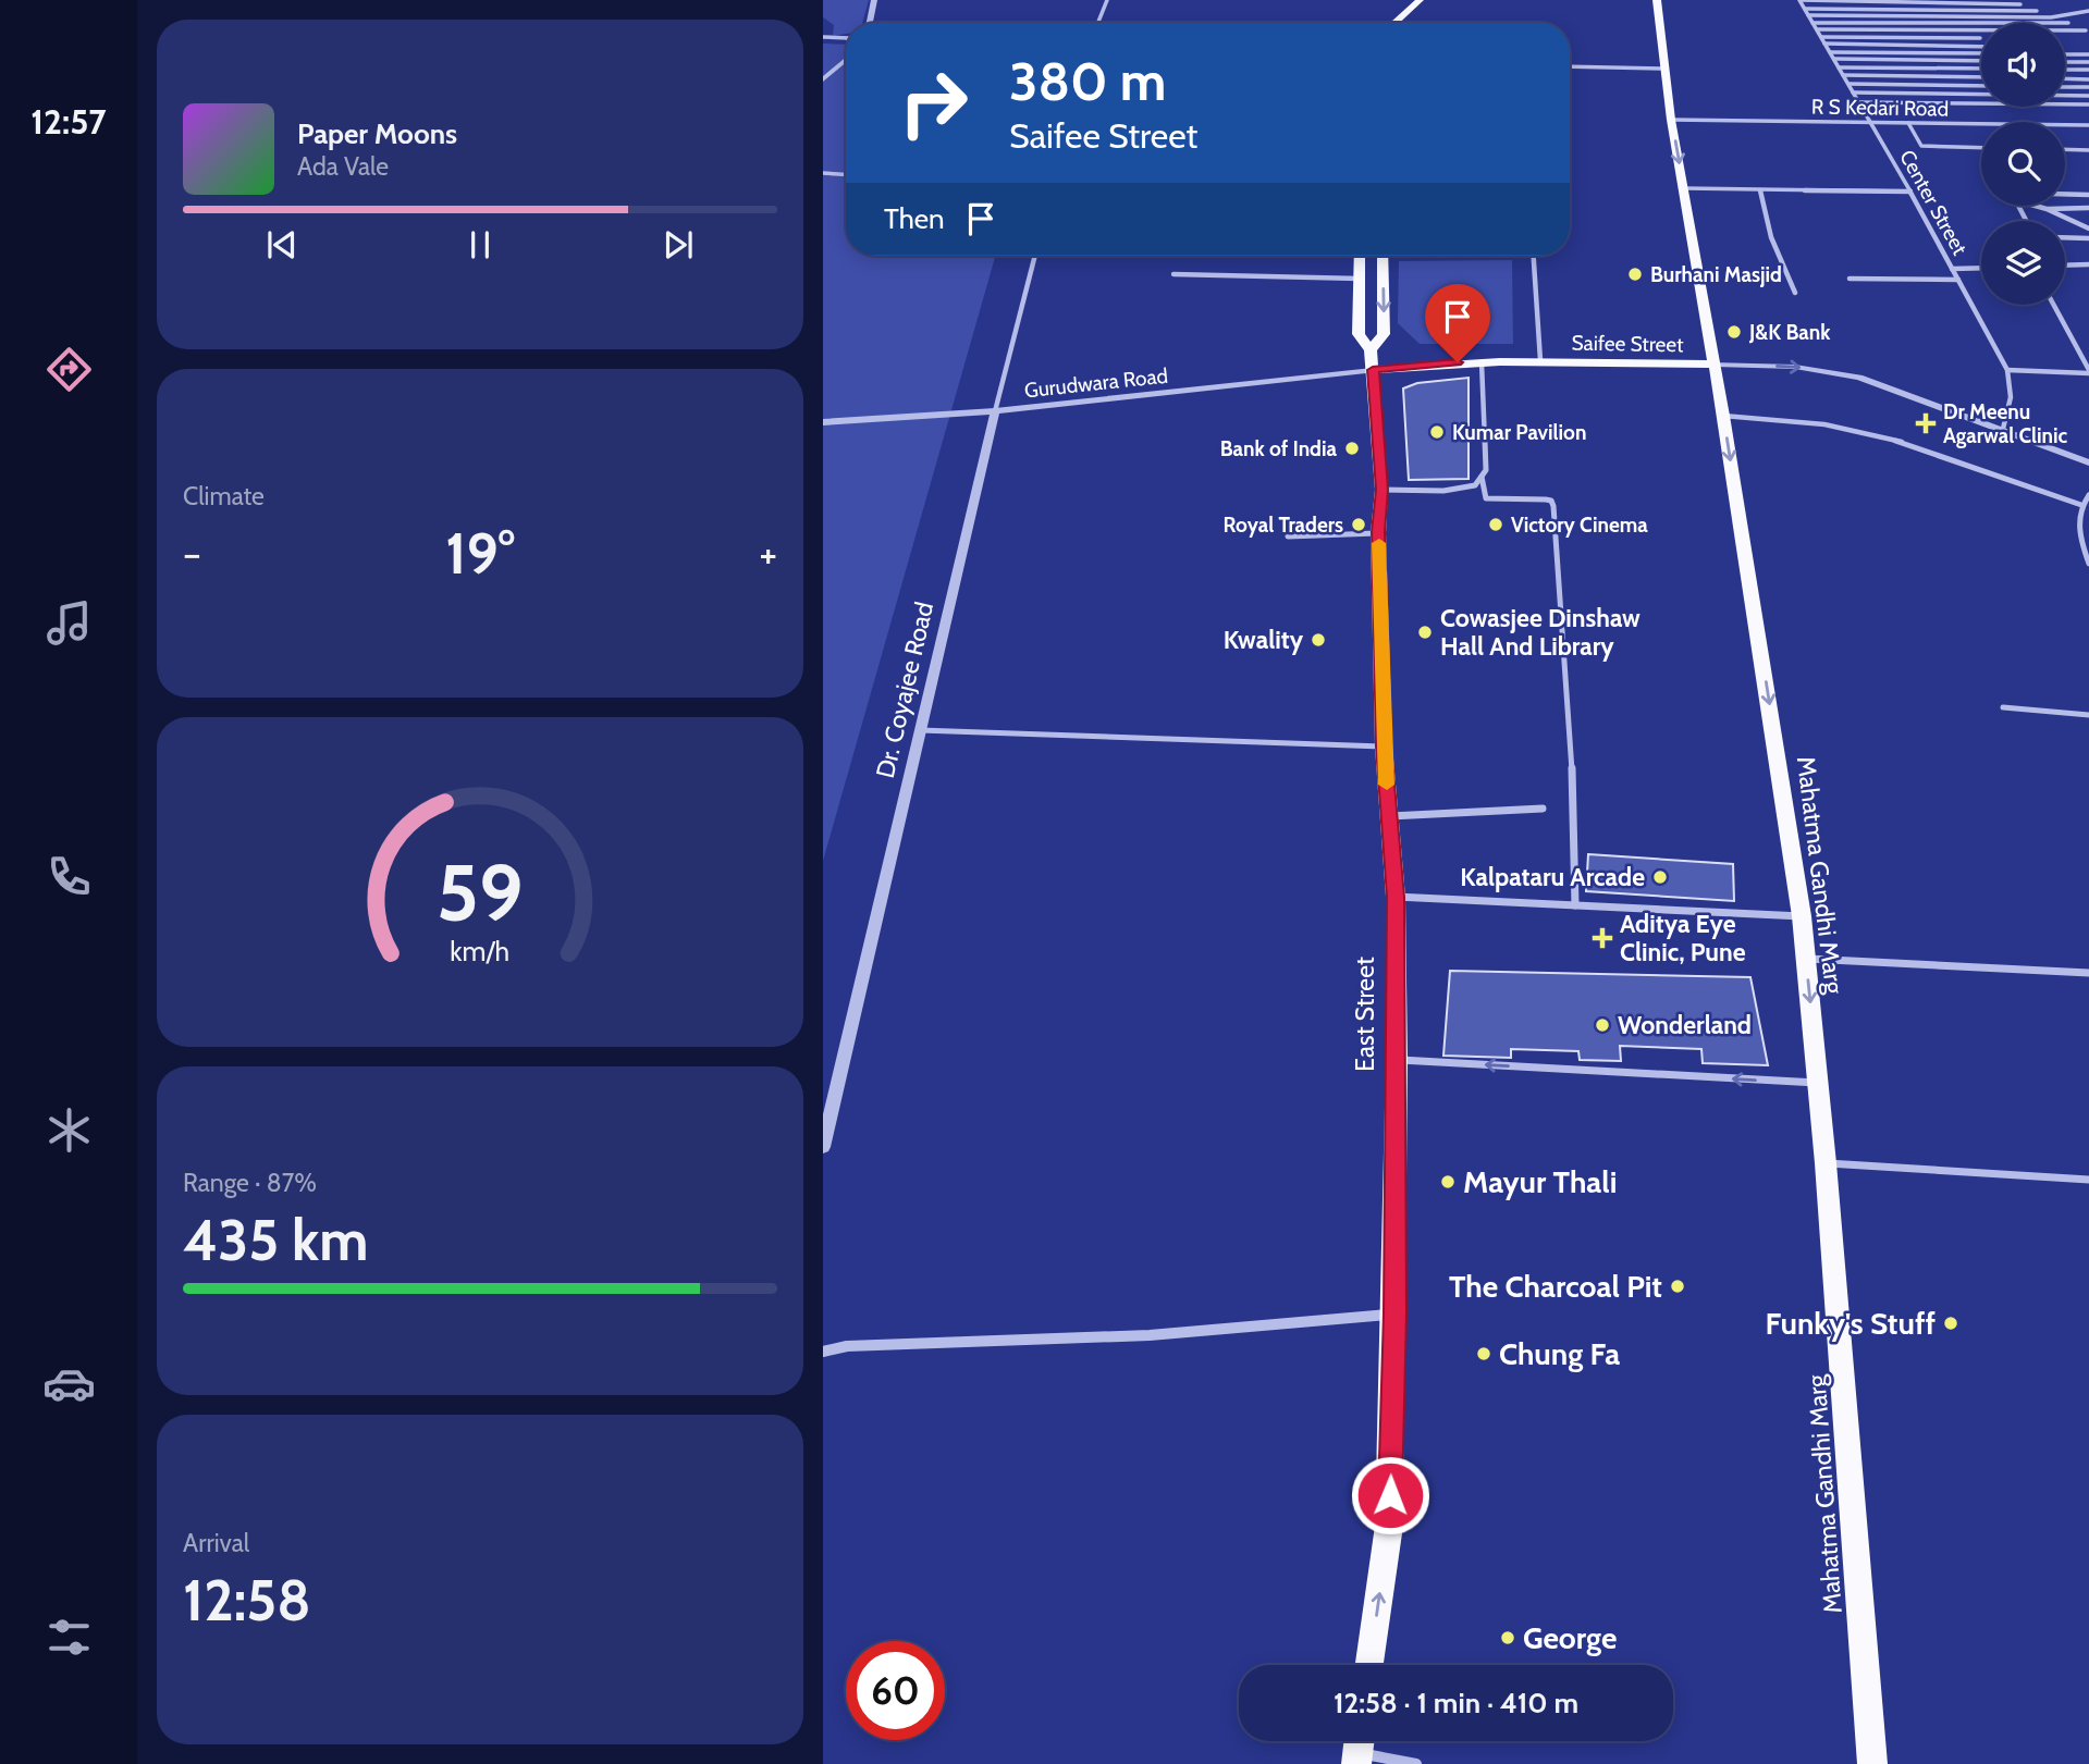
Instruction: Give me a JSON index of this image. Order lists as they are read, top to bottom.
{
  "streets": {
    "main road": ["Saifee Street", "Mahatma Gandhi Marg", "East Street"],
    "street": [
      "R S Kedari Road",
      "Center Street",
      "Gurudwara Road",
      "Dr. Coyajee Road"
    ]
  },
  "crossings": [
    ["R S Kedari Road", "Center Street"],
    ["R S Kedari Road", "Mahatma Gandhi Marg"],
    ["Saifee Street", "Gurudwara Road"],
    ["Saifee Street", "Mahatma Gandhi Marg"],
    ["Saifee Street", "East Street"],
    ["Gurudwara Road", "Dr. Coyajee Road"],
    ["Gurudwara Road", "East Street"]
  ],
  "one_way": ["Mahatma Gandhi Marg"],
  "places": {
    "other": [
      "Burhani Masjid",
      "J&K Bank",
      "Kumar Pavilion",
      "Bank of India",
      "Royal Traders",
      "Victory Cinema",
      "Cowasjee Dinshaw Hall And Library",
      "Kwality",
      "Kalpataru Arcade",
      "Wonderland",
      "Mayur Thali",
      "The Charcoal Pit",
      "Funky's Stuff",
      "Chung Fa",
      "George"
    ],
    "health": ["Dr Meenu Agarwal Clinic", "Aditya Eye Clinic, Pune"]
  },
  "page": {
    "tabs": "12:57",
    "turn": ["380 m", "Saifee Street"],
    "song": ["Paper Moons", "Ada Vale"],
    "then": "Then",
    "tile": [
      "Climate",
      ["Range · 87%", "435 km"],
      ["Arrival", "12:58"]
    ],
    "heat": ["−", "19°", "+"],
    "limit": "60",
    "trip": "12:58 · 1 min · 410 m",
    "gauge": ["59", "km/h"]
  }
}
